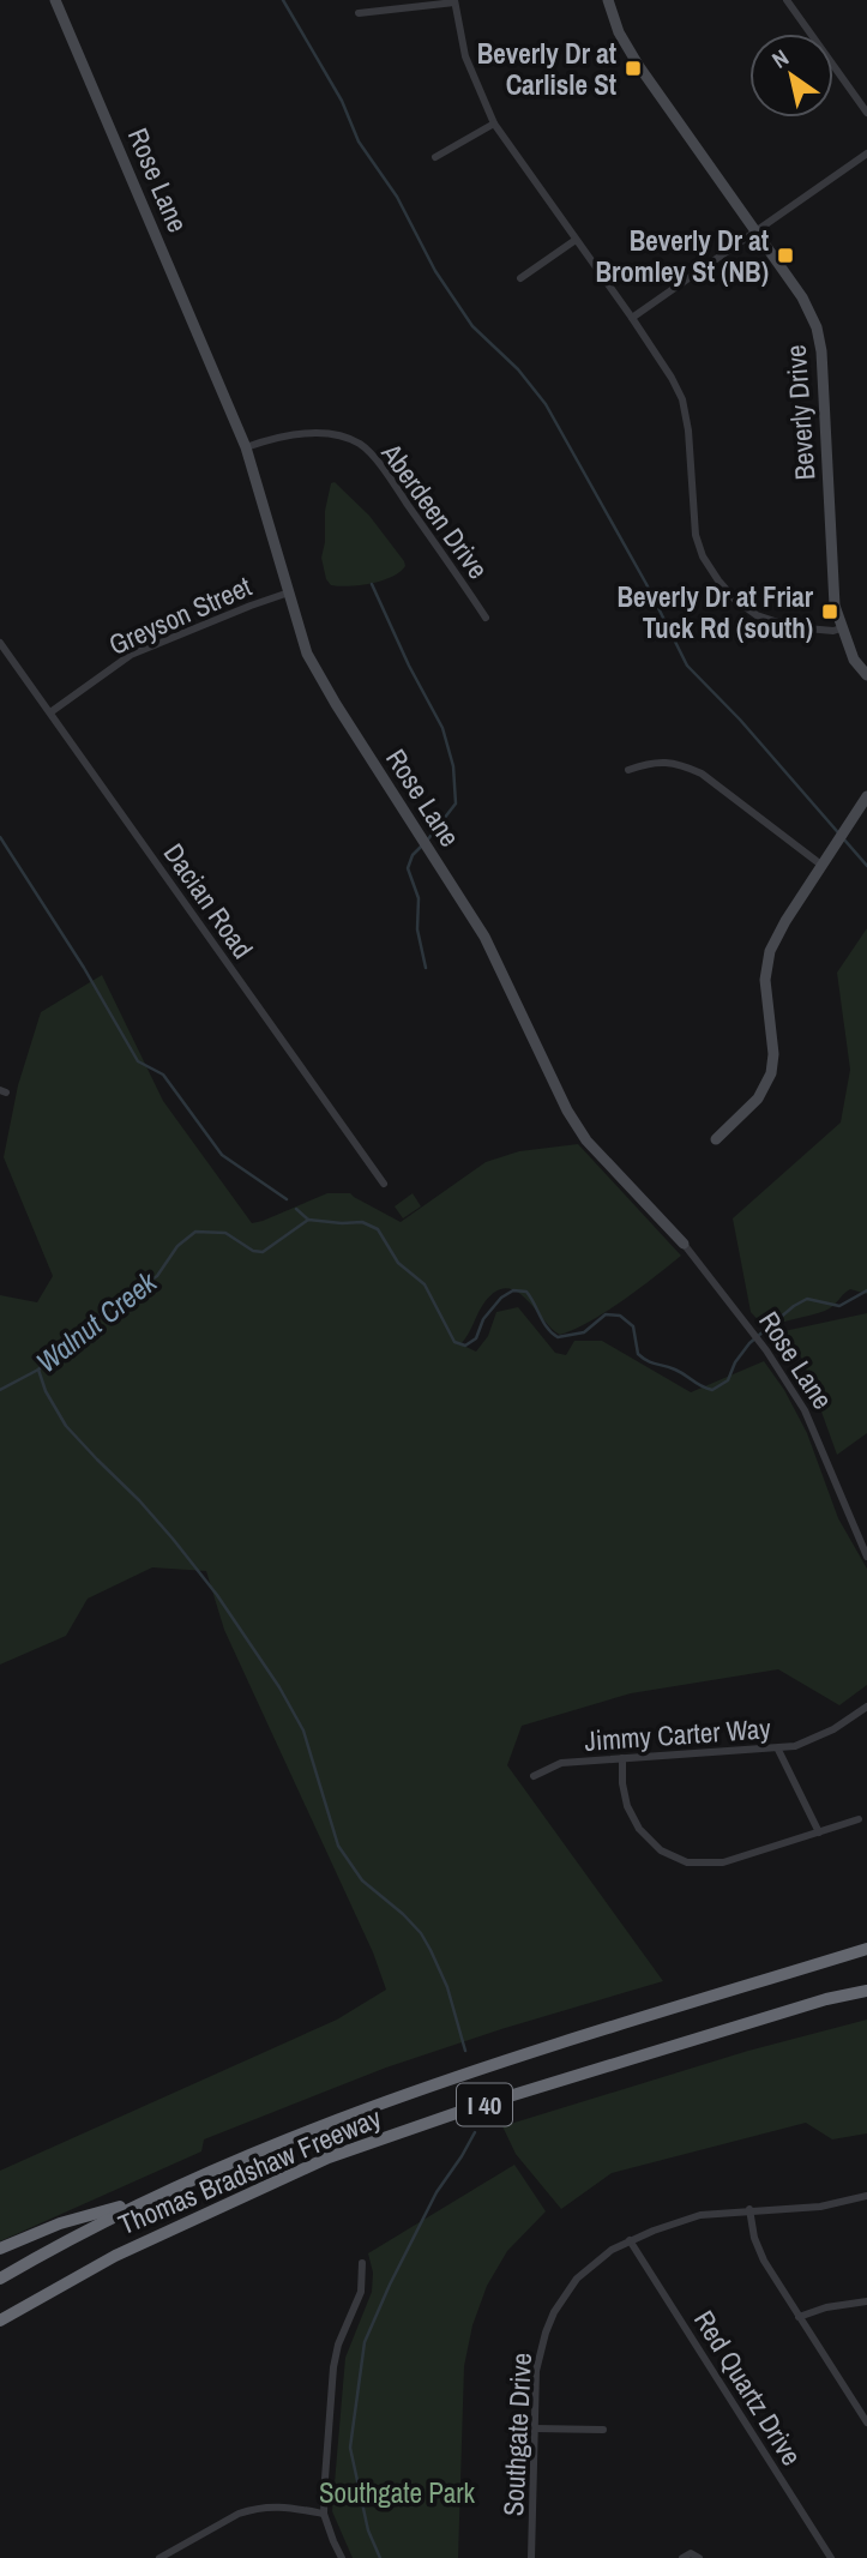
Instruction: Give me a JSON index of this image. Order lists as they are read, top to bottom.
{
  "streets": {
    "highway": ["I 40", "Thomas Bradshaw Freeway"],
    "street": [
      "Rose Lane",
      "Beverly Drive",
      "Aberdeen Drive",
      "Greyson Street",
      "Dacian Road",
      "Jimmy Carter Way",
      "Red Quartz Drive",
      "Southgate Drive"
    ]
  },
  "crossings": [
    ["Rose Lane", "Aberdeen Drive"],
    ["Rose Lane", "Greyson Street"],
    ["Greyson Street", "Dacian Road"],
    ["Red Quartz Drive", "Southgate Drive"]
  ],
  "water": ["Walnut Creek"],
  "parks": ["Southgate Park"],
  "places": {
    "transit": ["Beverly Dr at Carlisle St", "Beverly Dr at Bromley St (NB)", "Beverly Dr at Friar Tuck Rd (south)"]
  },
  "north": "top left"
}
